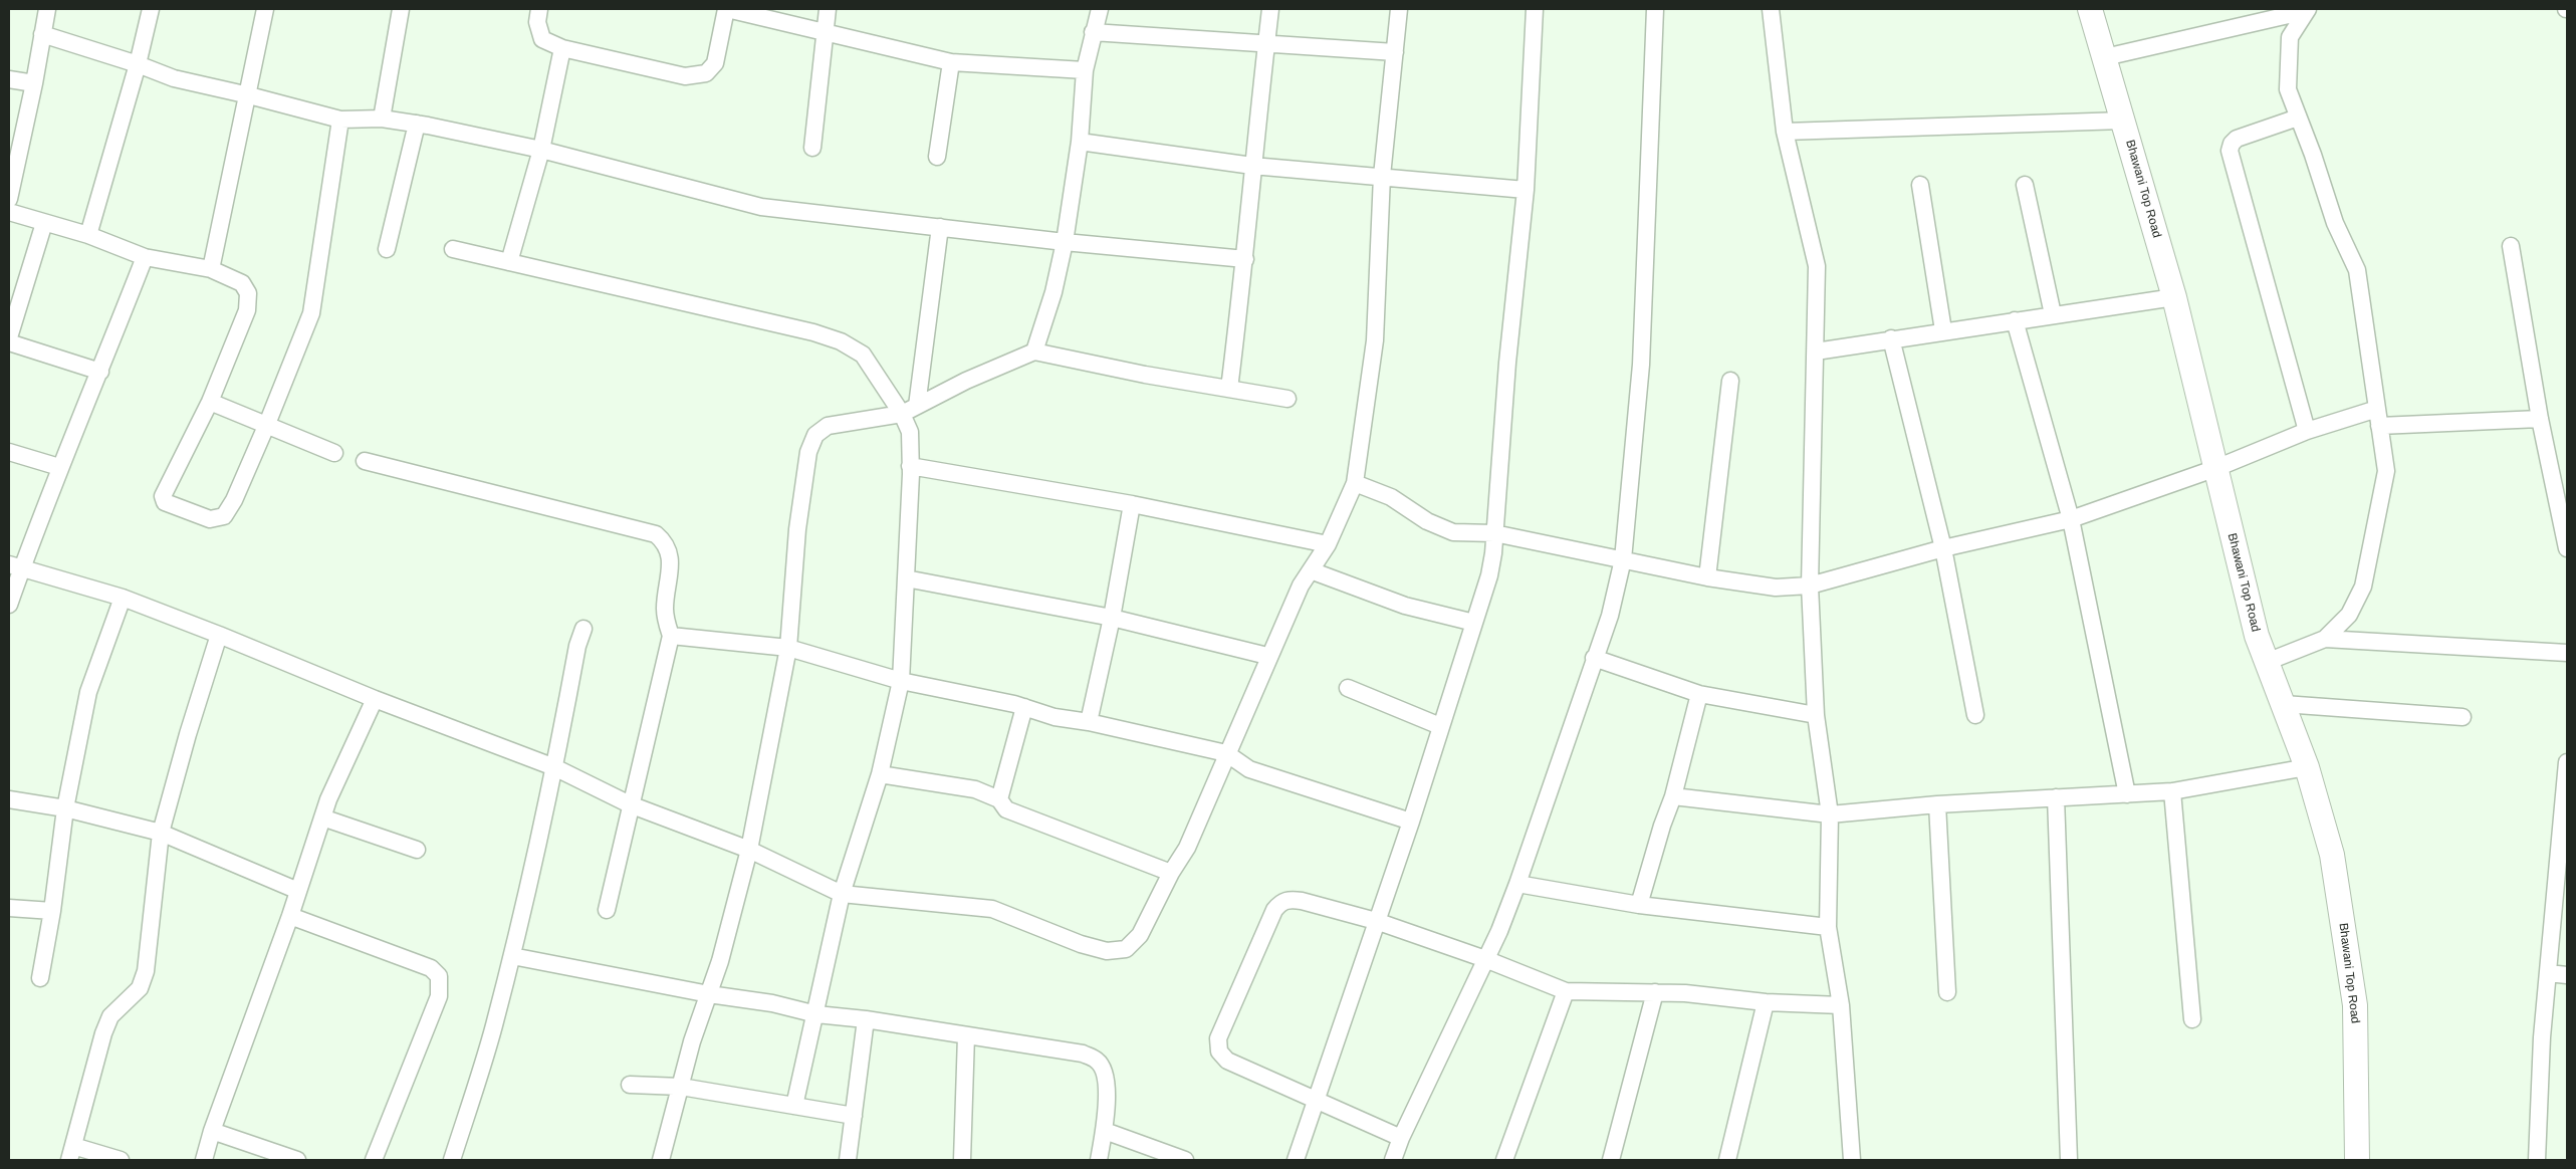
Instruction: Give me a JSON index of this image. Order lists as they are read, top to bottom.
{
  "streets": {
    "street": ["Bhawani Top Road"]
  }
}
